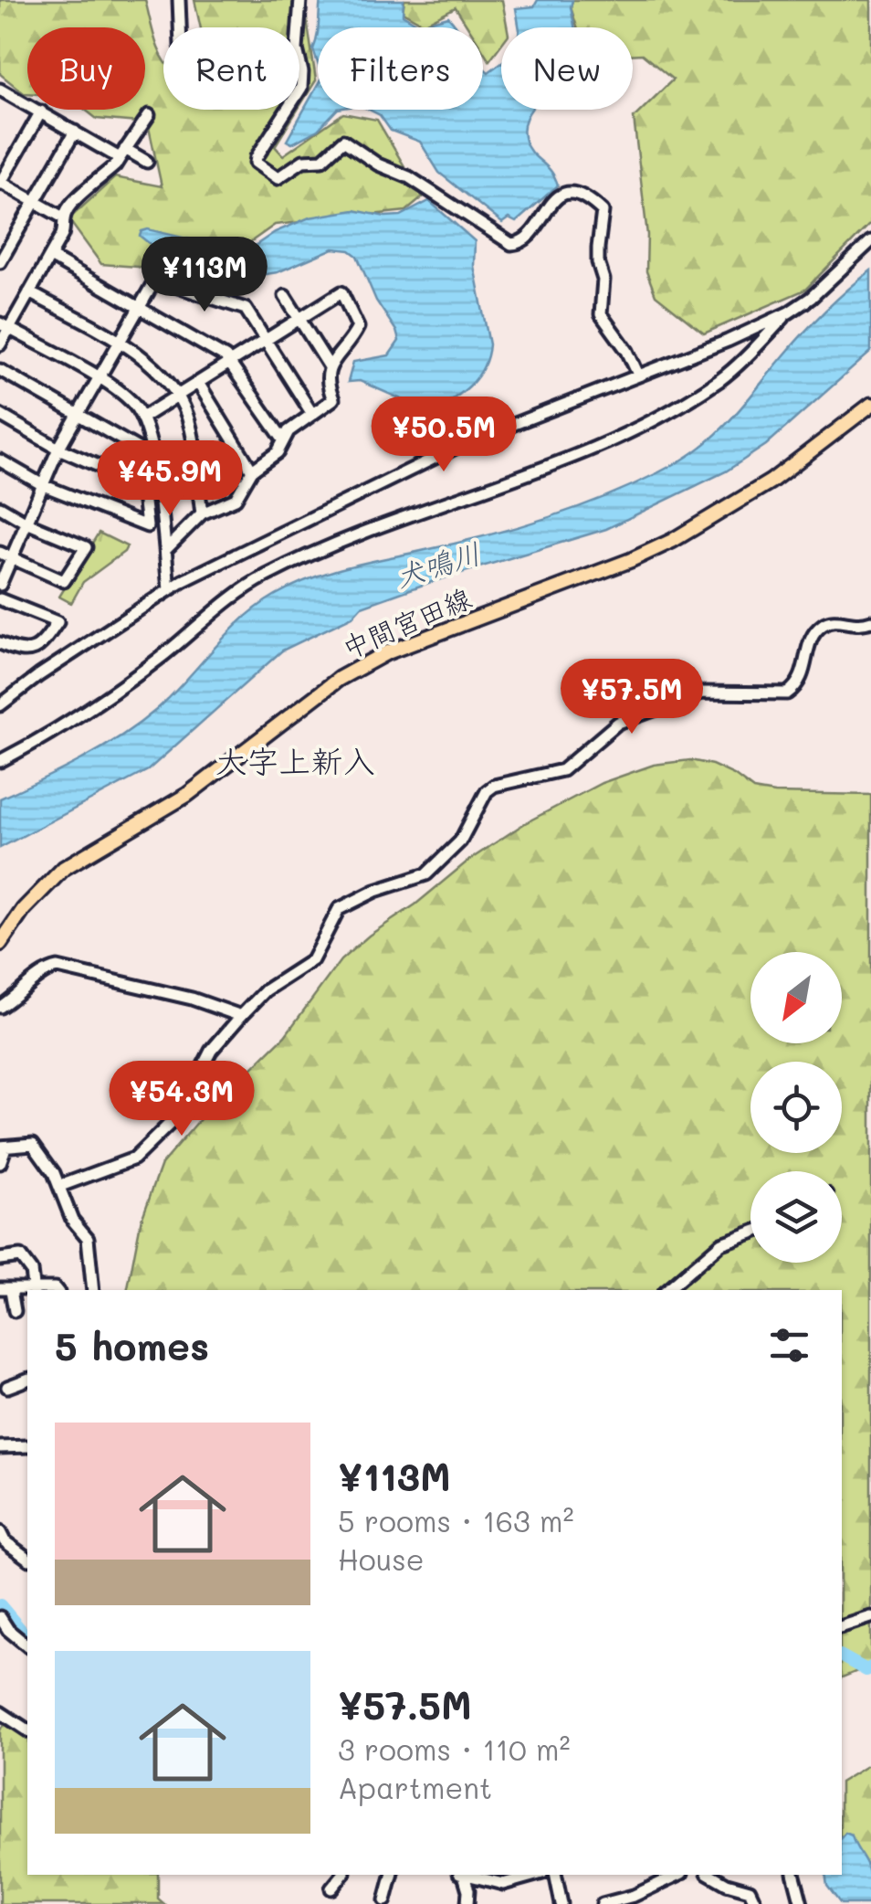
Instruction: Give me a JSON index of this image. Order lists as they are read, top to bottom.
{
  "streets": {
    "main road": ["中間宮田線"]
  },
  "districts": ["大字上新入"],
  "water": ["犬鳴川"],
  "north": "bottom left",
  "page": {
    "chip": [
      "Buy",
      "Rent",
      "Filters",
      "New"
    ],
    "price": [
      "¥113M",
      "¥50.5M",
      "¥45.9M",
      "¥57.5M",
      "¥54.3M"
    ],
    "heading": "5 homes",
    "list": [
      {
        "name": "¥113M",
        "note": "5 rooms · 163 m² · House"
      },
      {
        "name": "¥57.5M",
        "note": "3 rooms · 110 m² · Apartment"
      }
    ]
  }
}
